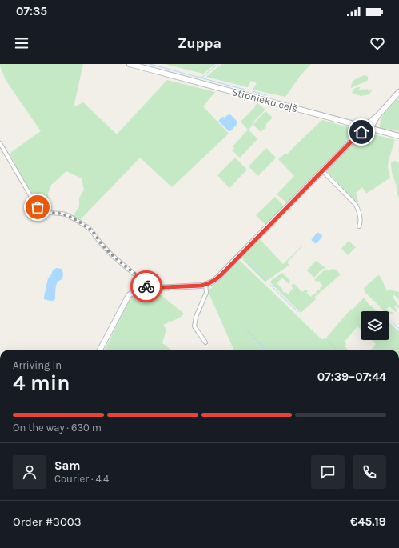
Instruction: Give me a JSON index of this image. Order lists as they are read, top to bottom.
{
  "streets": {
    "street": ["Stīpnieku ceļš"]
  },
  "page": {
    "status": "07:35",
    "header": "Zuppa",
    "heading": ["4 min", "Arriving in", "07:39–07:44"],
    "panel": [
      "Sam",
      "Courier · 4.4",
      "Order #3003",
      "€45.19"
    ],
    "bar": "On the way · 630 m"
  }
}
